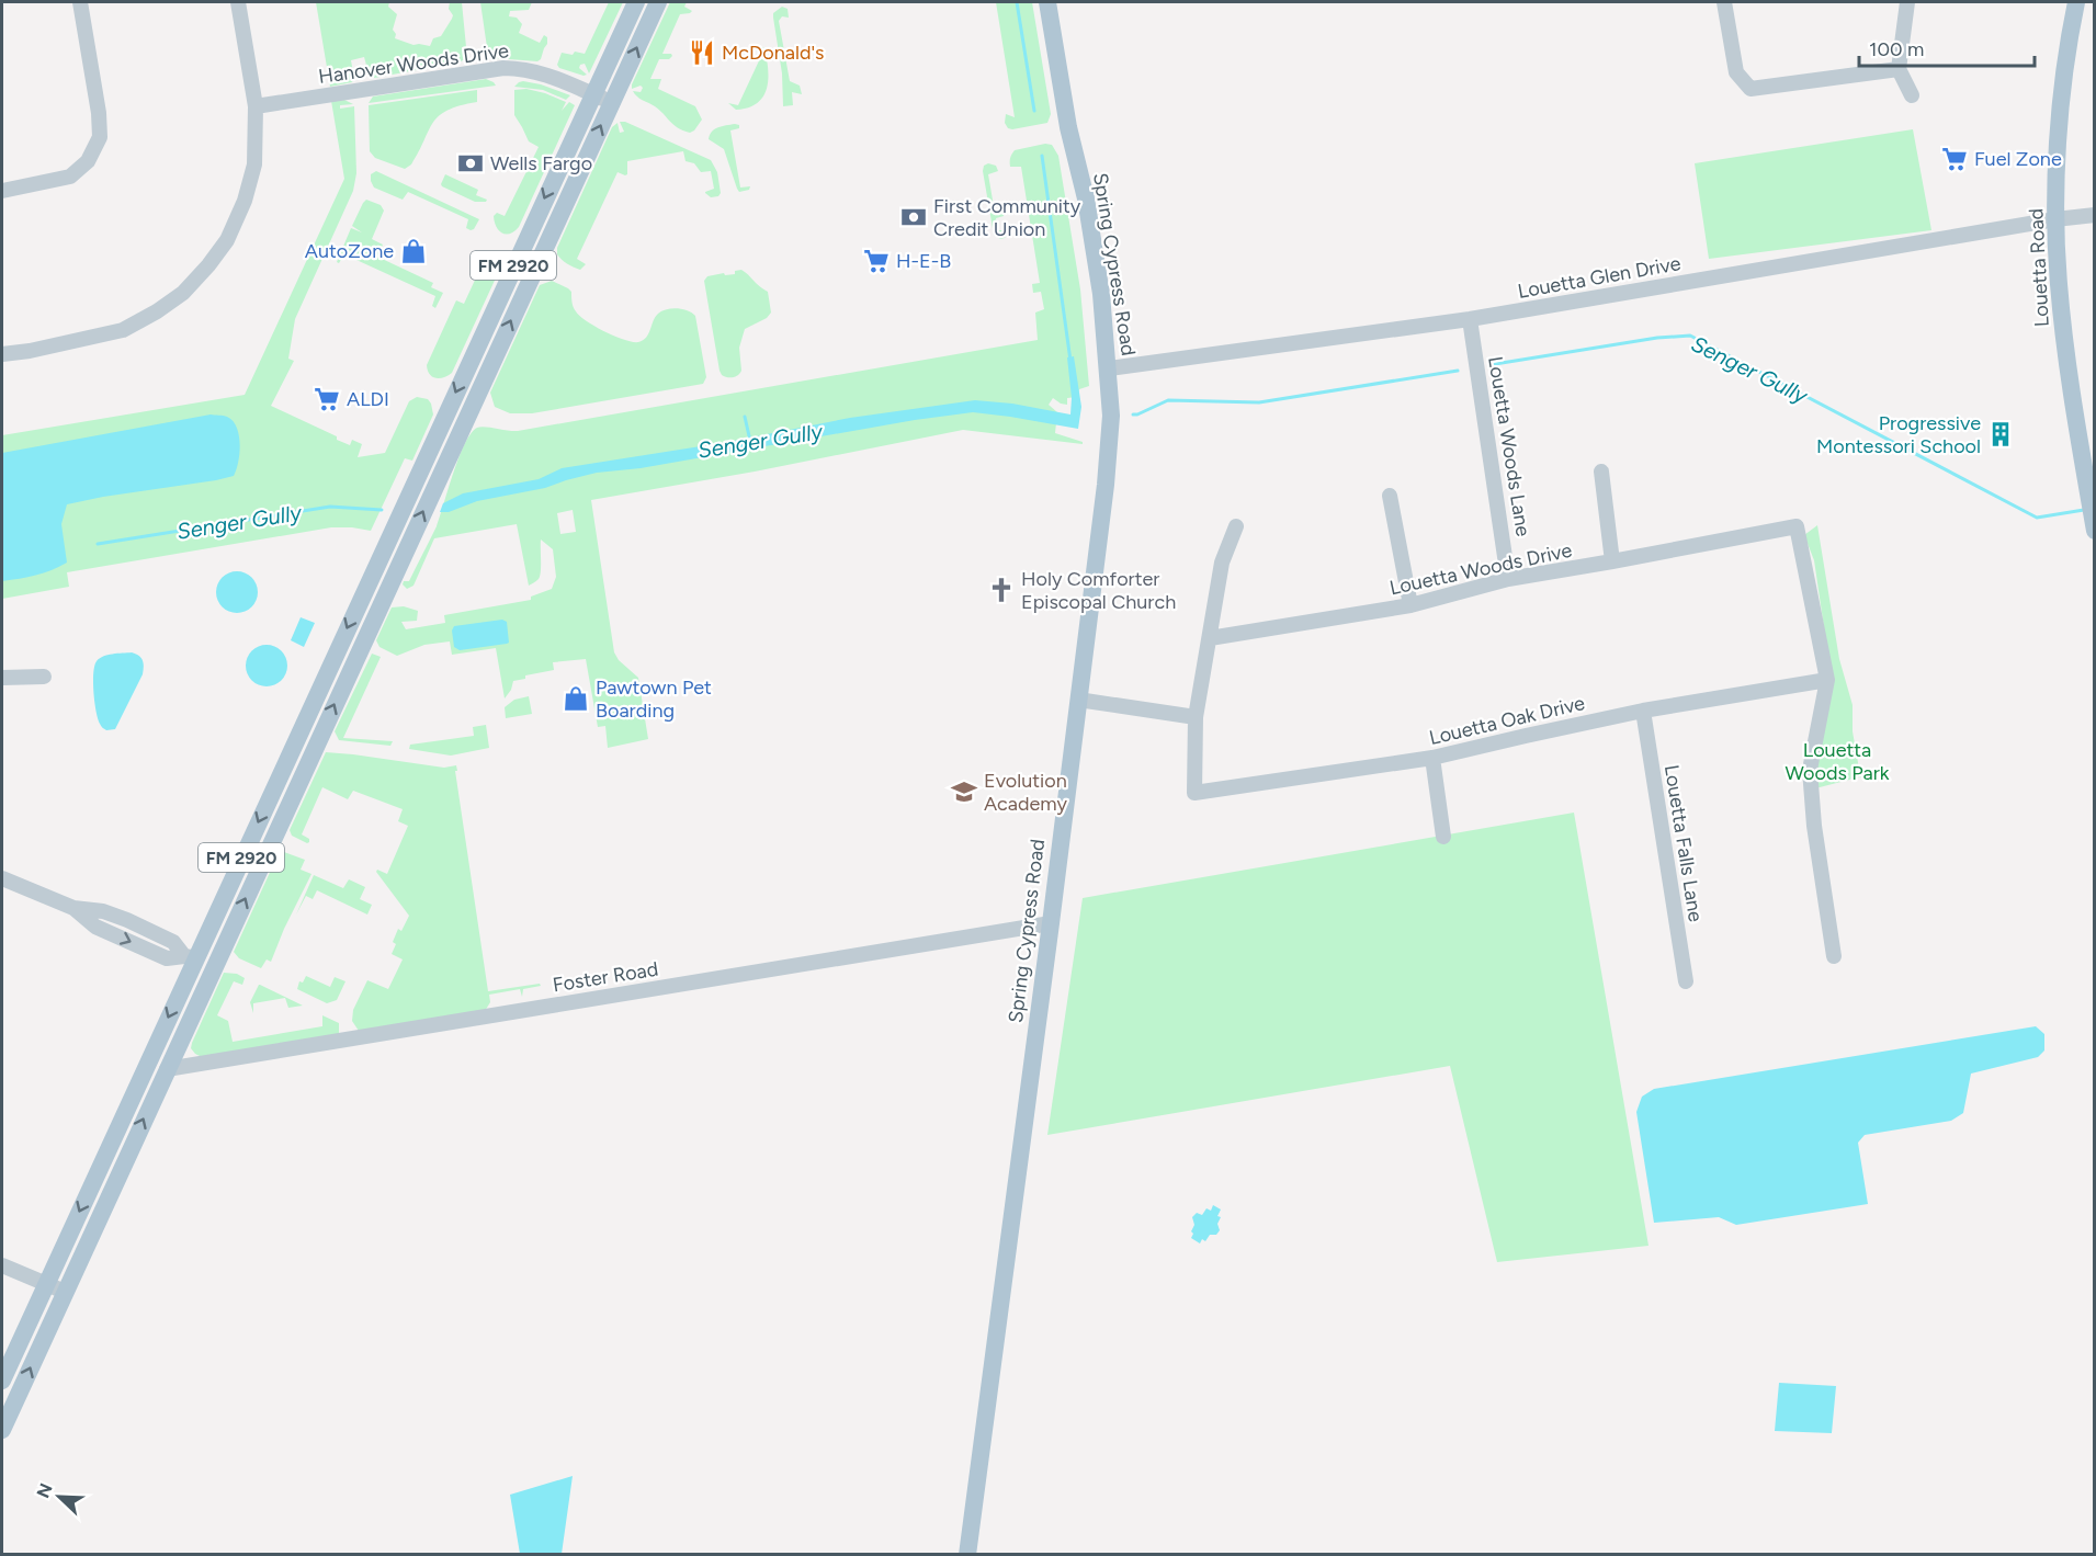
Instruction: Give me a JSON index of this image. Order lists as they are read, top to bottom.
{
  "streets": {
    "main road": ["Spring Cypress Road", "FM 2920", "Louetta Road"],
    "street": [
      "Hanover Woods Drive",
      "Louetta Glen Drive",
      "Louetta Woods Lane",
      "Louetta Woods Drive",
      "Louetta Oak Drive",
      "Louetta Falls Lane",
      "Foster Road"
    ]
  },
  "crossings": [
    ["Hanover Woods Drive", "FM 2920"],
    ["Spring Cypress Road", "Louetta Glen Drive"],
    ["Spring Cypress Road", "Foster Road"],
    ["FM 2920", "Foster Road"],
    ["Louetta Road", "Louetta Glen Drive"],
    ["Louetta Glen Drive", "Louetta Woods Lane"],
    ["Louetta Woods Lane", "Louetta Woods Drive"],
    ["Louetta Woods Drive", "Louetta Oak Drive"],
    ["Louetta Oak Drive", "Louetta Falls Lane"]
  ],
  "water": ["Senger Gully"],
  "parks": ["Louetta Woods Park"],
  "places": {
    "restaurant": ["McDonald's"],
    "supermarket": ["Fuel Zone", "H-E-B", "ALDI"],
    "bank": ["Wells Fargo", "First Community Credit Union"],
    "shop": ["AutoZone", "Pawtown Pet Boarding"],
    "building": ["Progressive Montessori School"],
    "church": ["Holy Comforter Episcopal Church"],
    "school or university": ["Evolution Academy"]
  },
  "scale_bar": "100 m",
  "north": "top left"
}
